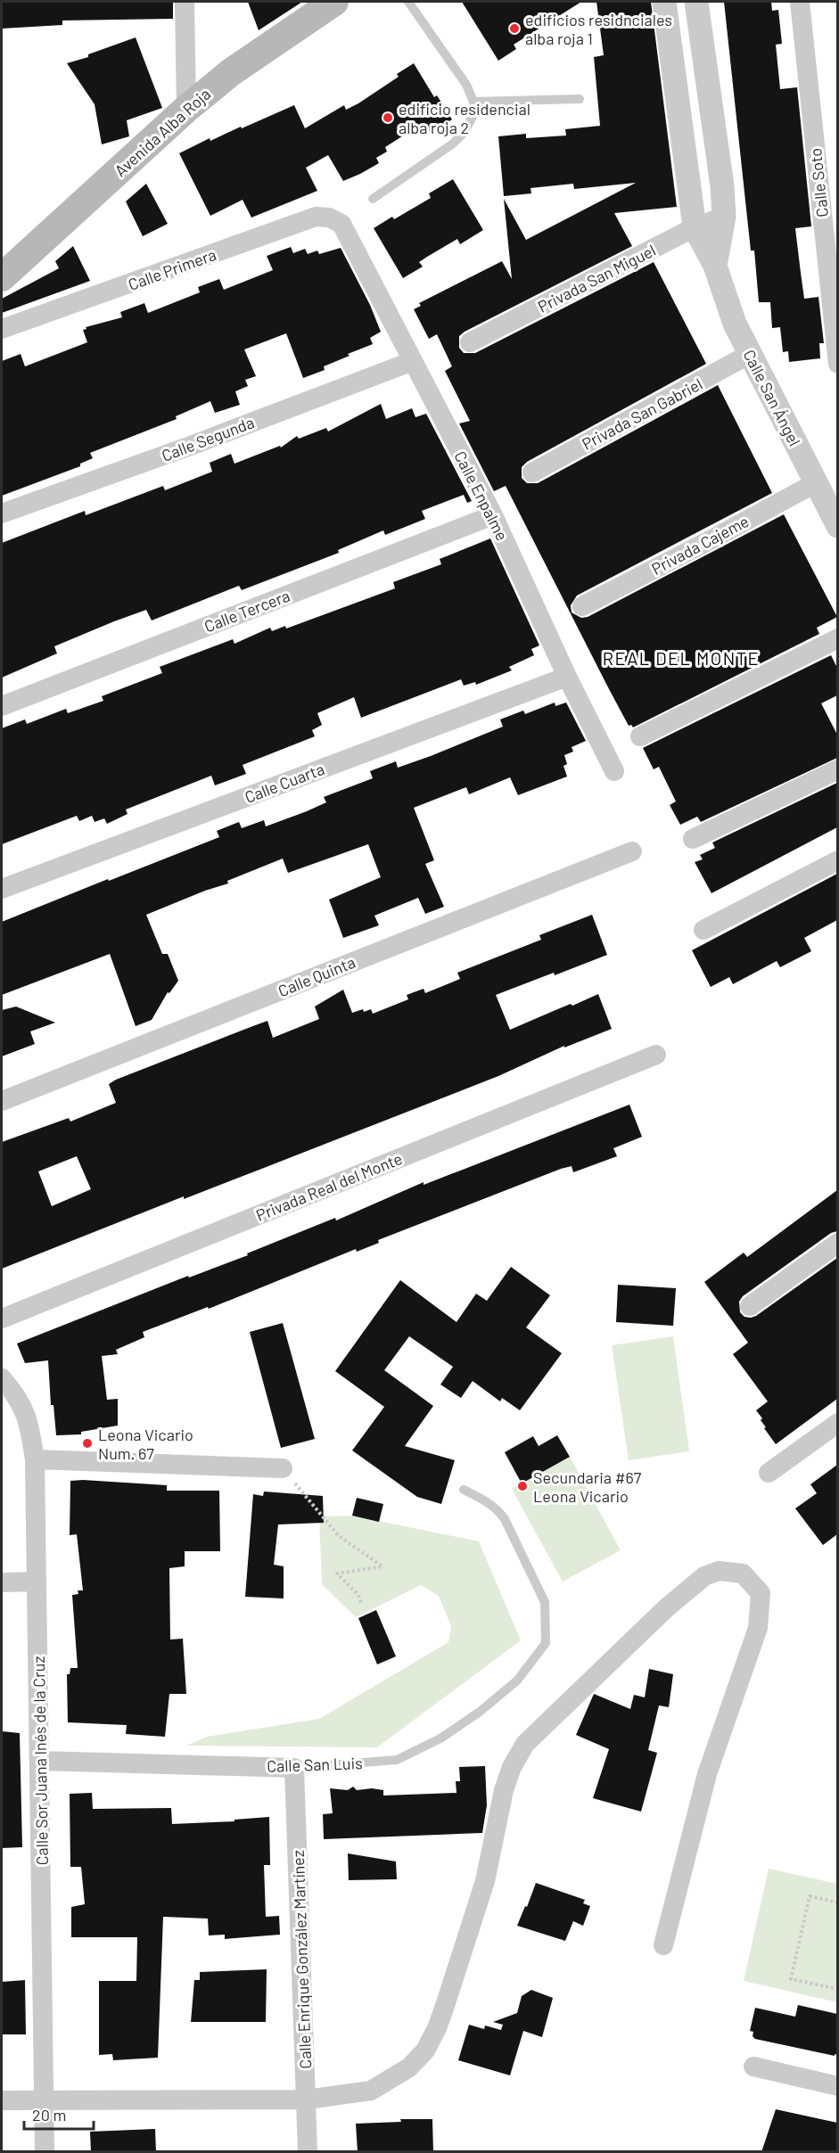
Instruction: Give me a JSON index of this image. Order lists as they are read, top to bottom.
{
  "streets": {
    "main road": ["Avenida Alba Roja"],
    "street": [
      "Calle Soto",
      "Calle Primera",
      "Privada San Miguel",
      "Calle San Ángel",
      "Privada San Gabriel",
      "Calle Segunda",
      "Calle Enpalme",
      "Privada Cajeme",
      "Calle Tercera",
      "Calle Cuarta",
      "Calle Quinta",
      "Privada Real del Monte",
      "Calle Sor Juana Inés de la Cruz",
      "Calle San Luis",
      "Calle Enrique González Martínez"
    ]
  },
  "crossings": [
    ["Calle Primera", "Calle Enpalme"],
    ["Privada San Miguel", "Calle San Ángel"],
    ["Calle San Ángel", "Privada San Gabriel"],
    ["Calle San Ángel", "Privada Cajeme"],
    ["Calle Segunda", "Calle Enpalme"],
    ["Calle Enpalme", "Calle Tercera"],
    ["Calle Enpalme", "Calle Cuarta"],
    ["Calle Sor Juana Inés de la Cruz", "Calle San Luis"],
    ["Calle San Luis", "Calle Enrique González Martínez"]
  ],
  "districts": ["REAL DEL MONTE"],
  "places": [
    "edificios residnciales alba roja 1",
    "edificio residencial alba roja 2",
    "Leona Vicario Num. 67",
    "Secundaria #67 Leona Vicario"
  ],
  "scale_bar": "20 m"
}
